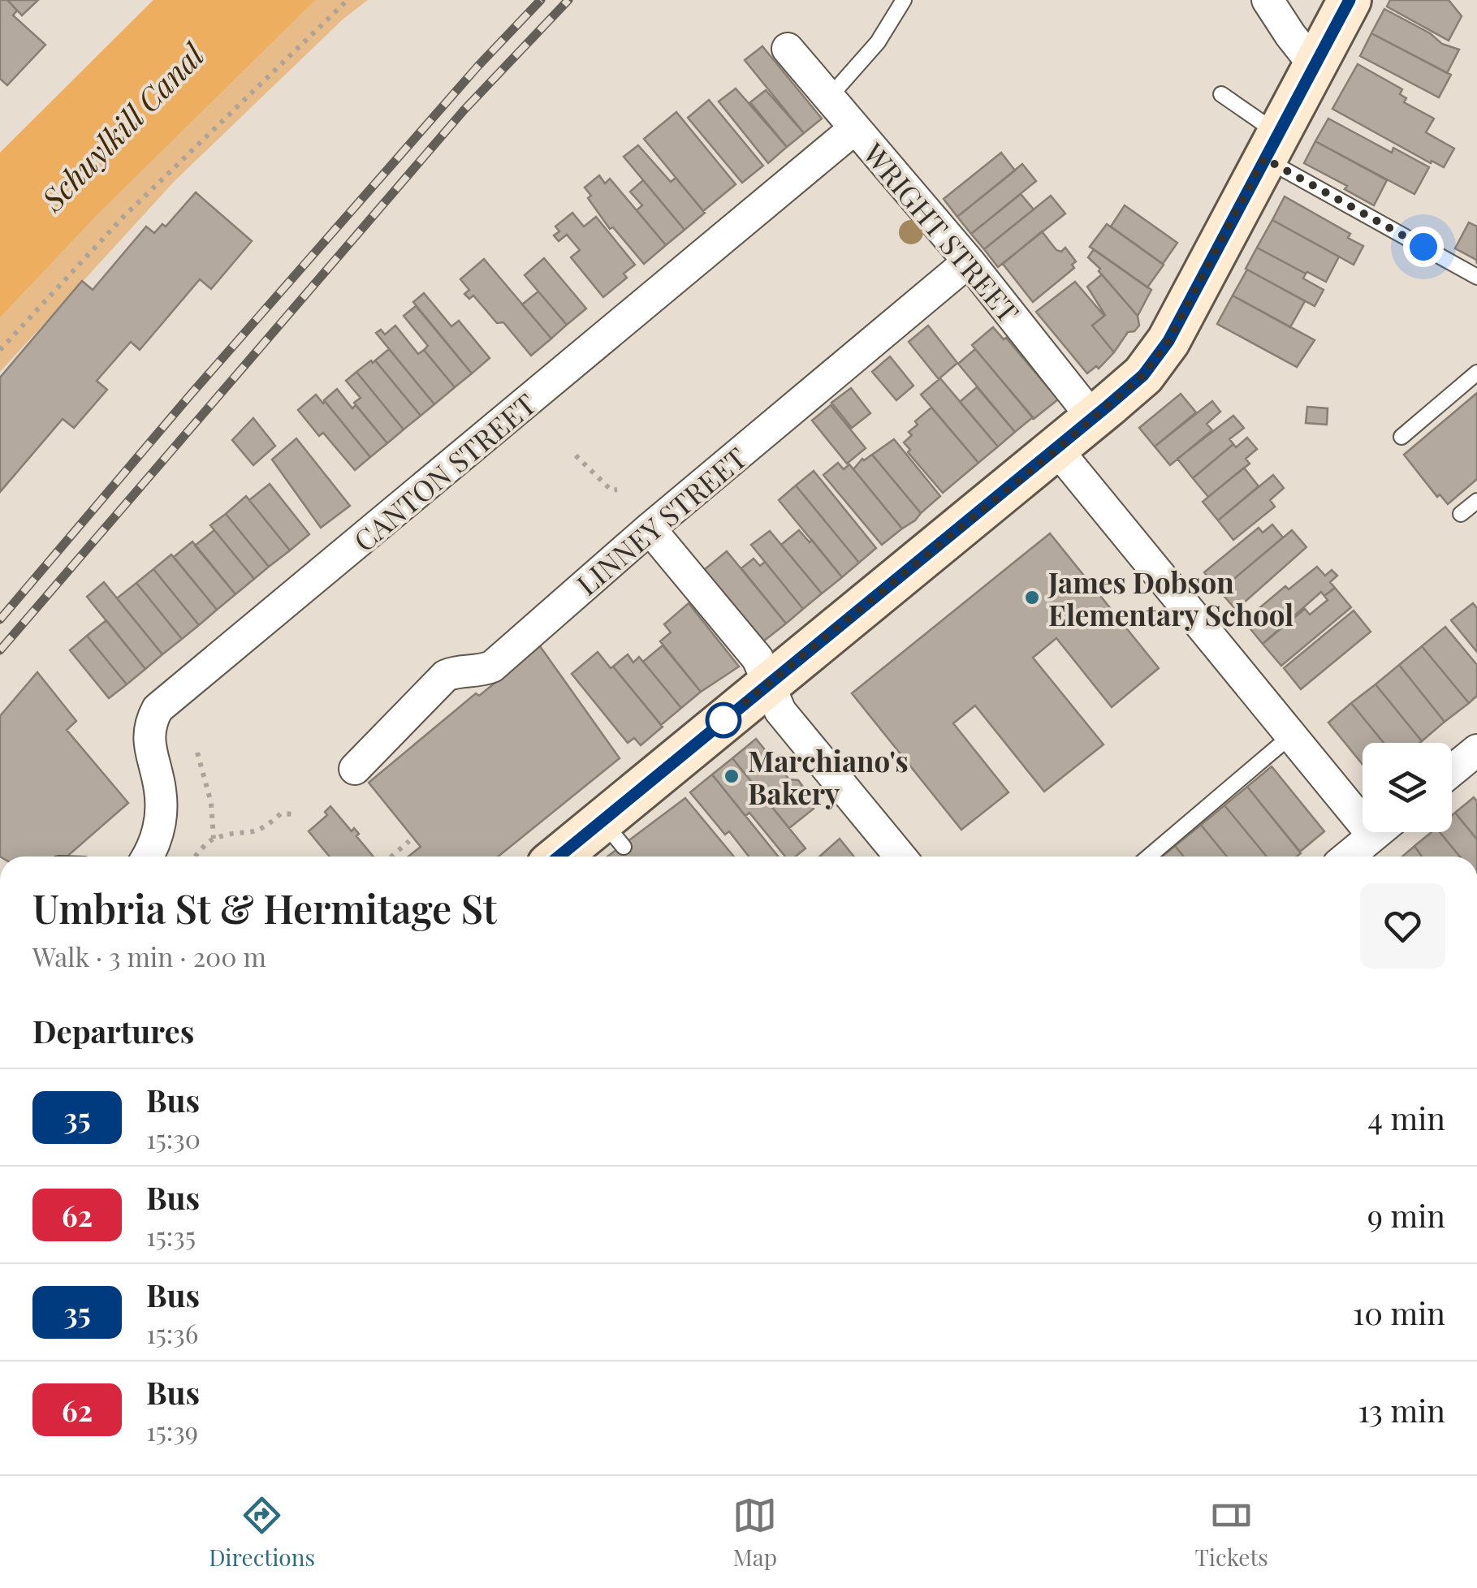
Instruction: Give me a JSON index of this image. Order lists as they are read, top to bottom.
{
  "streets": {
    "street": ["WRIGHT STREET", "CANTON STREET", "LINNEY STREET"]
  },
  "crossings": [
    ["WRIGHT STREET", "CANTON STREET"],
    ["WRIGHT STREET", "LINNEY STREET"]
  ],
  "water": ["Schuylkill Canal"],
  "places": ["James Dobson Elementary School", "Marchiano's Bakery"],
  "lines": ["bus line 35"],
  "page": {
    "heading": [
      ["Umbria St & Hermitage St", "Walk · 3 min · 200 m"],
      "Departures"
    ],
    "list": [
      {
        "mark": "35",
        "name": "Bus",
        "note": "15:30",
        "value": "4 min"
      },
      {
        "mark": "62",
        "name": "Bus",
        "note": "15:35",
        "value": "9 min"
      },
      {
        "mark": "35",
        "name": "Bus",
        "note": "15:36",
        "value": "10 min"
      },
      {
        "mark": "62",
        "name": "Bus",
        "note": "15:39",
        "value": "13 min"
      }
    ],
    "tabs": ["Directions", "Map", "Tickets"]
  }
}
